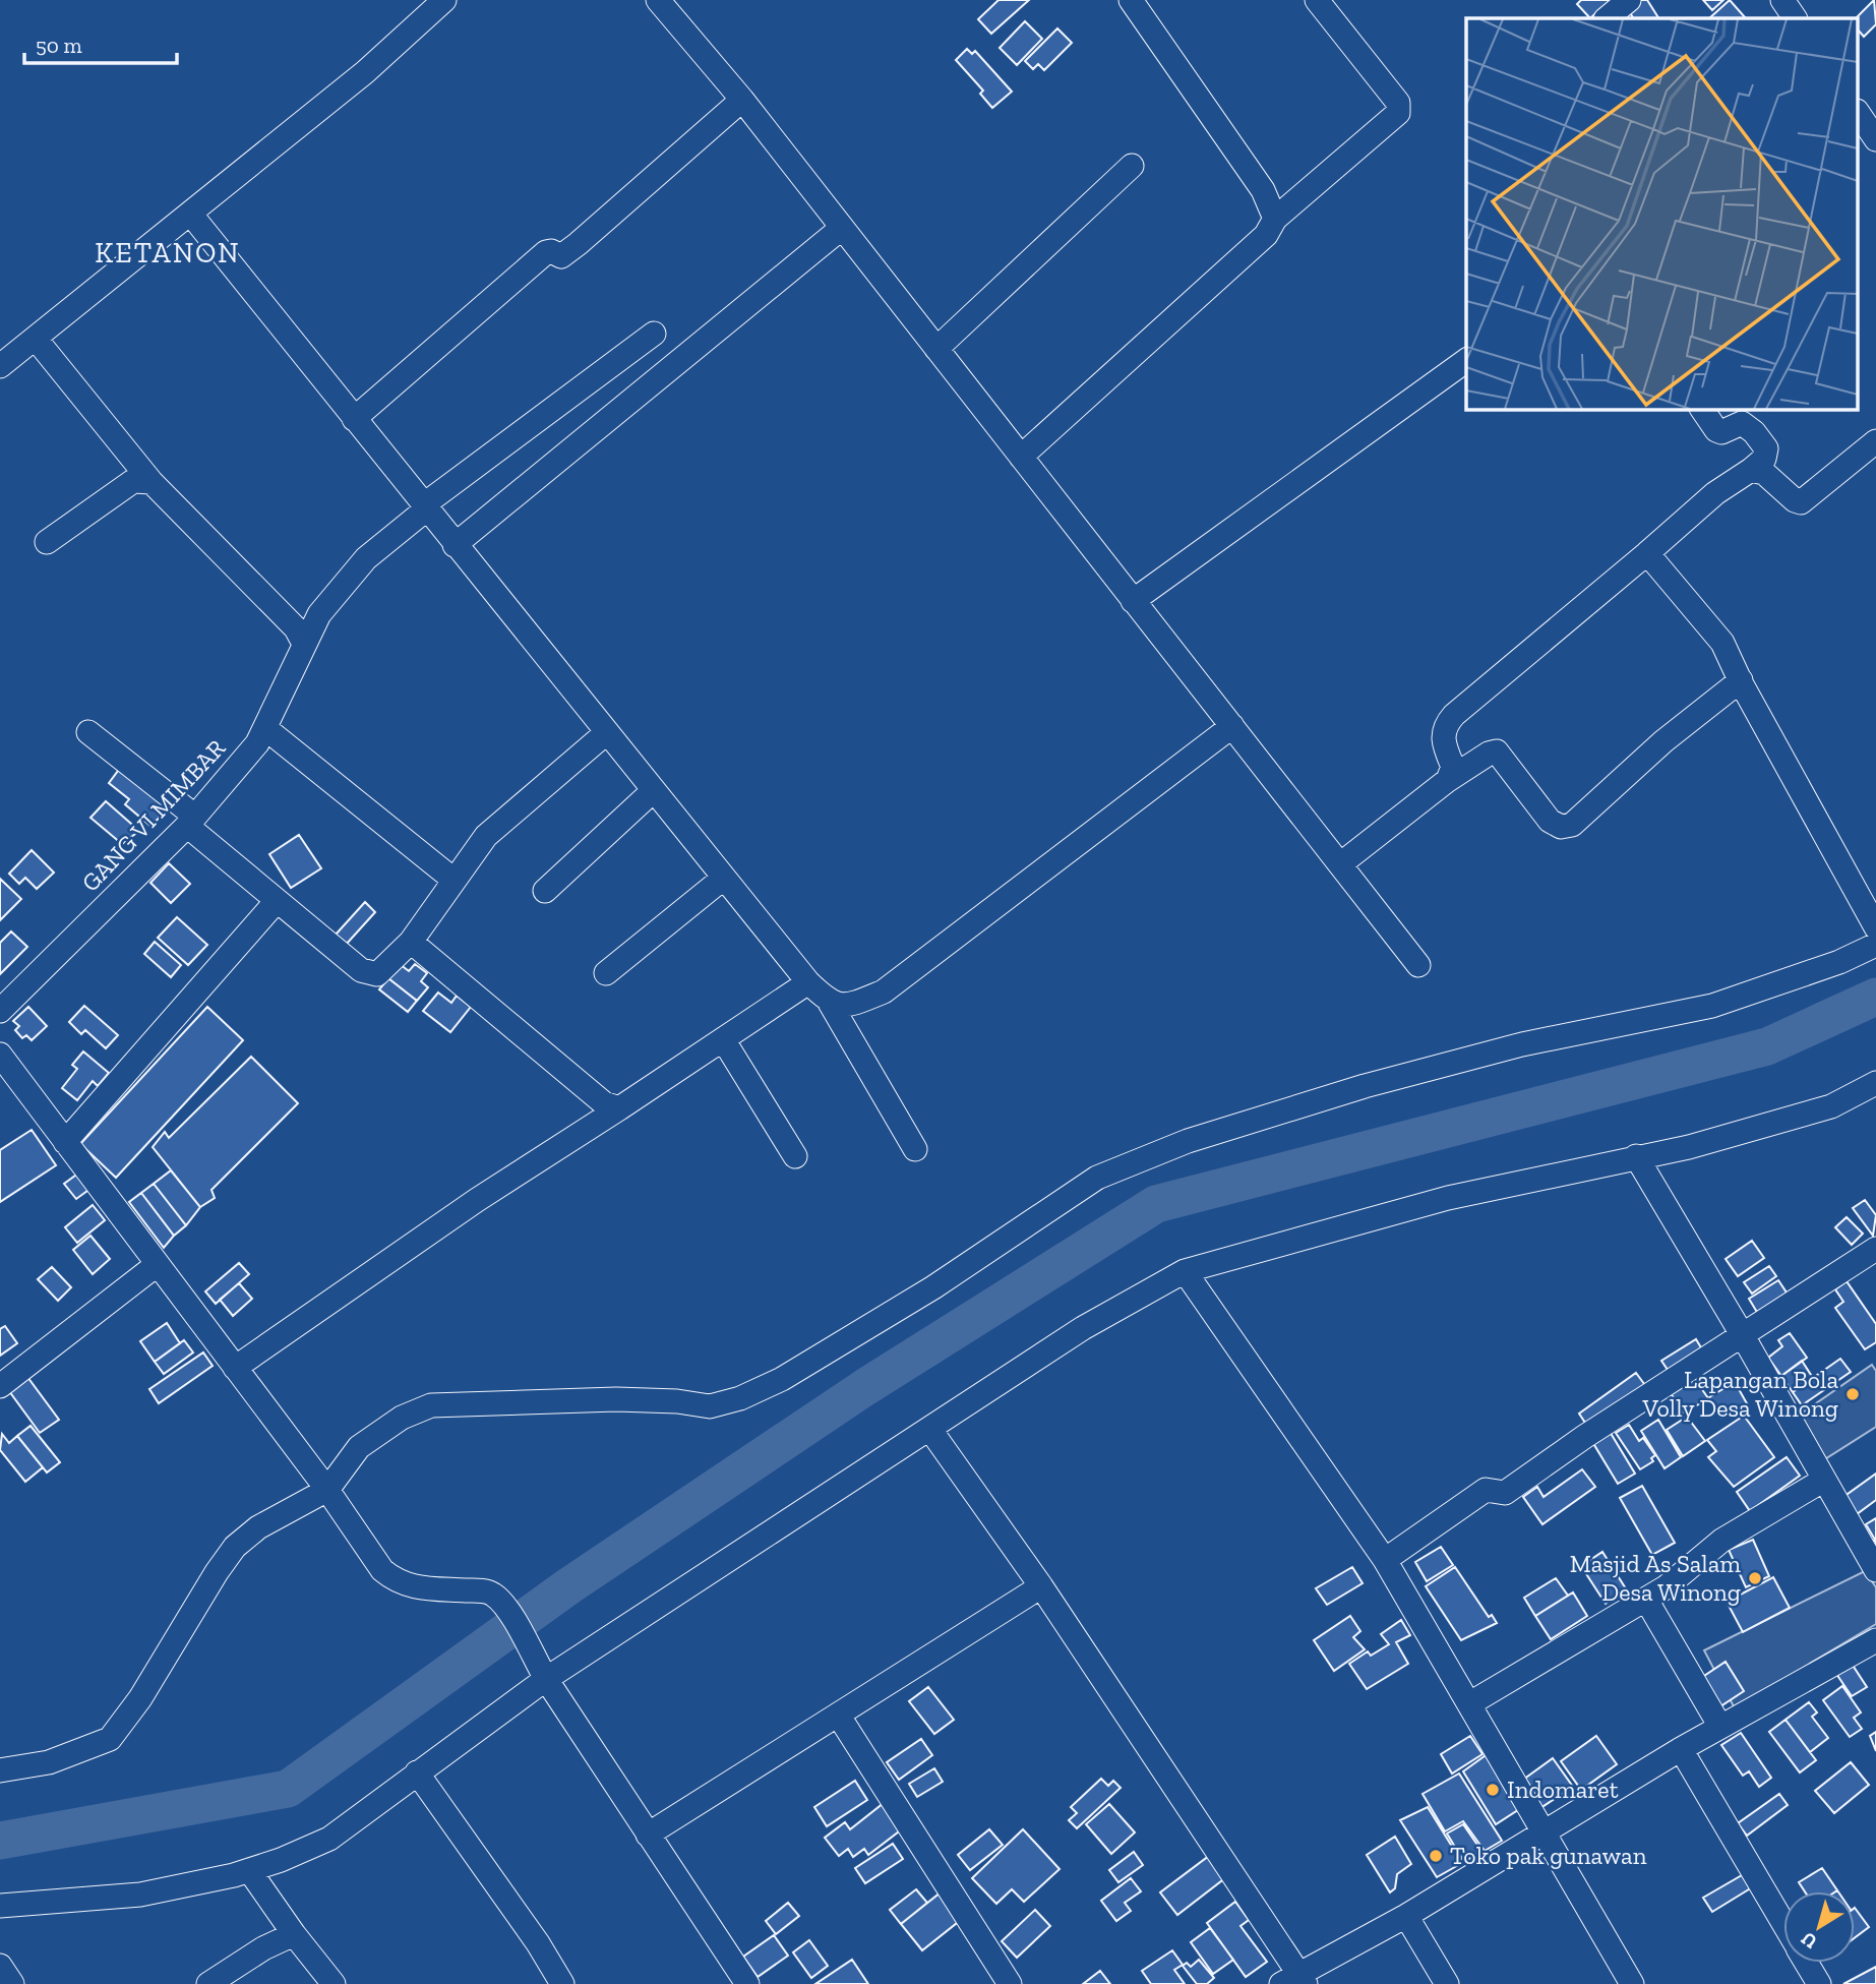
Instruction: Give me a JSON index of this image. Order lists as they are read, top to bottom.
{
  "streets": {
    "street": ["GANG VI MIMBAR"]
  },
  "districts": ["KETANON"],
  "places": [
    "Lapangan Bola Volly Desa Winong",
    "Masjid As Salam Desa Winong",
    "Indomaret",
    "Toko pak gunawan"
  ],
  "scale_bar": "50 m",
  "north": "bottom left"
}
